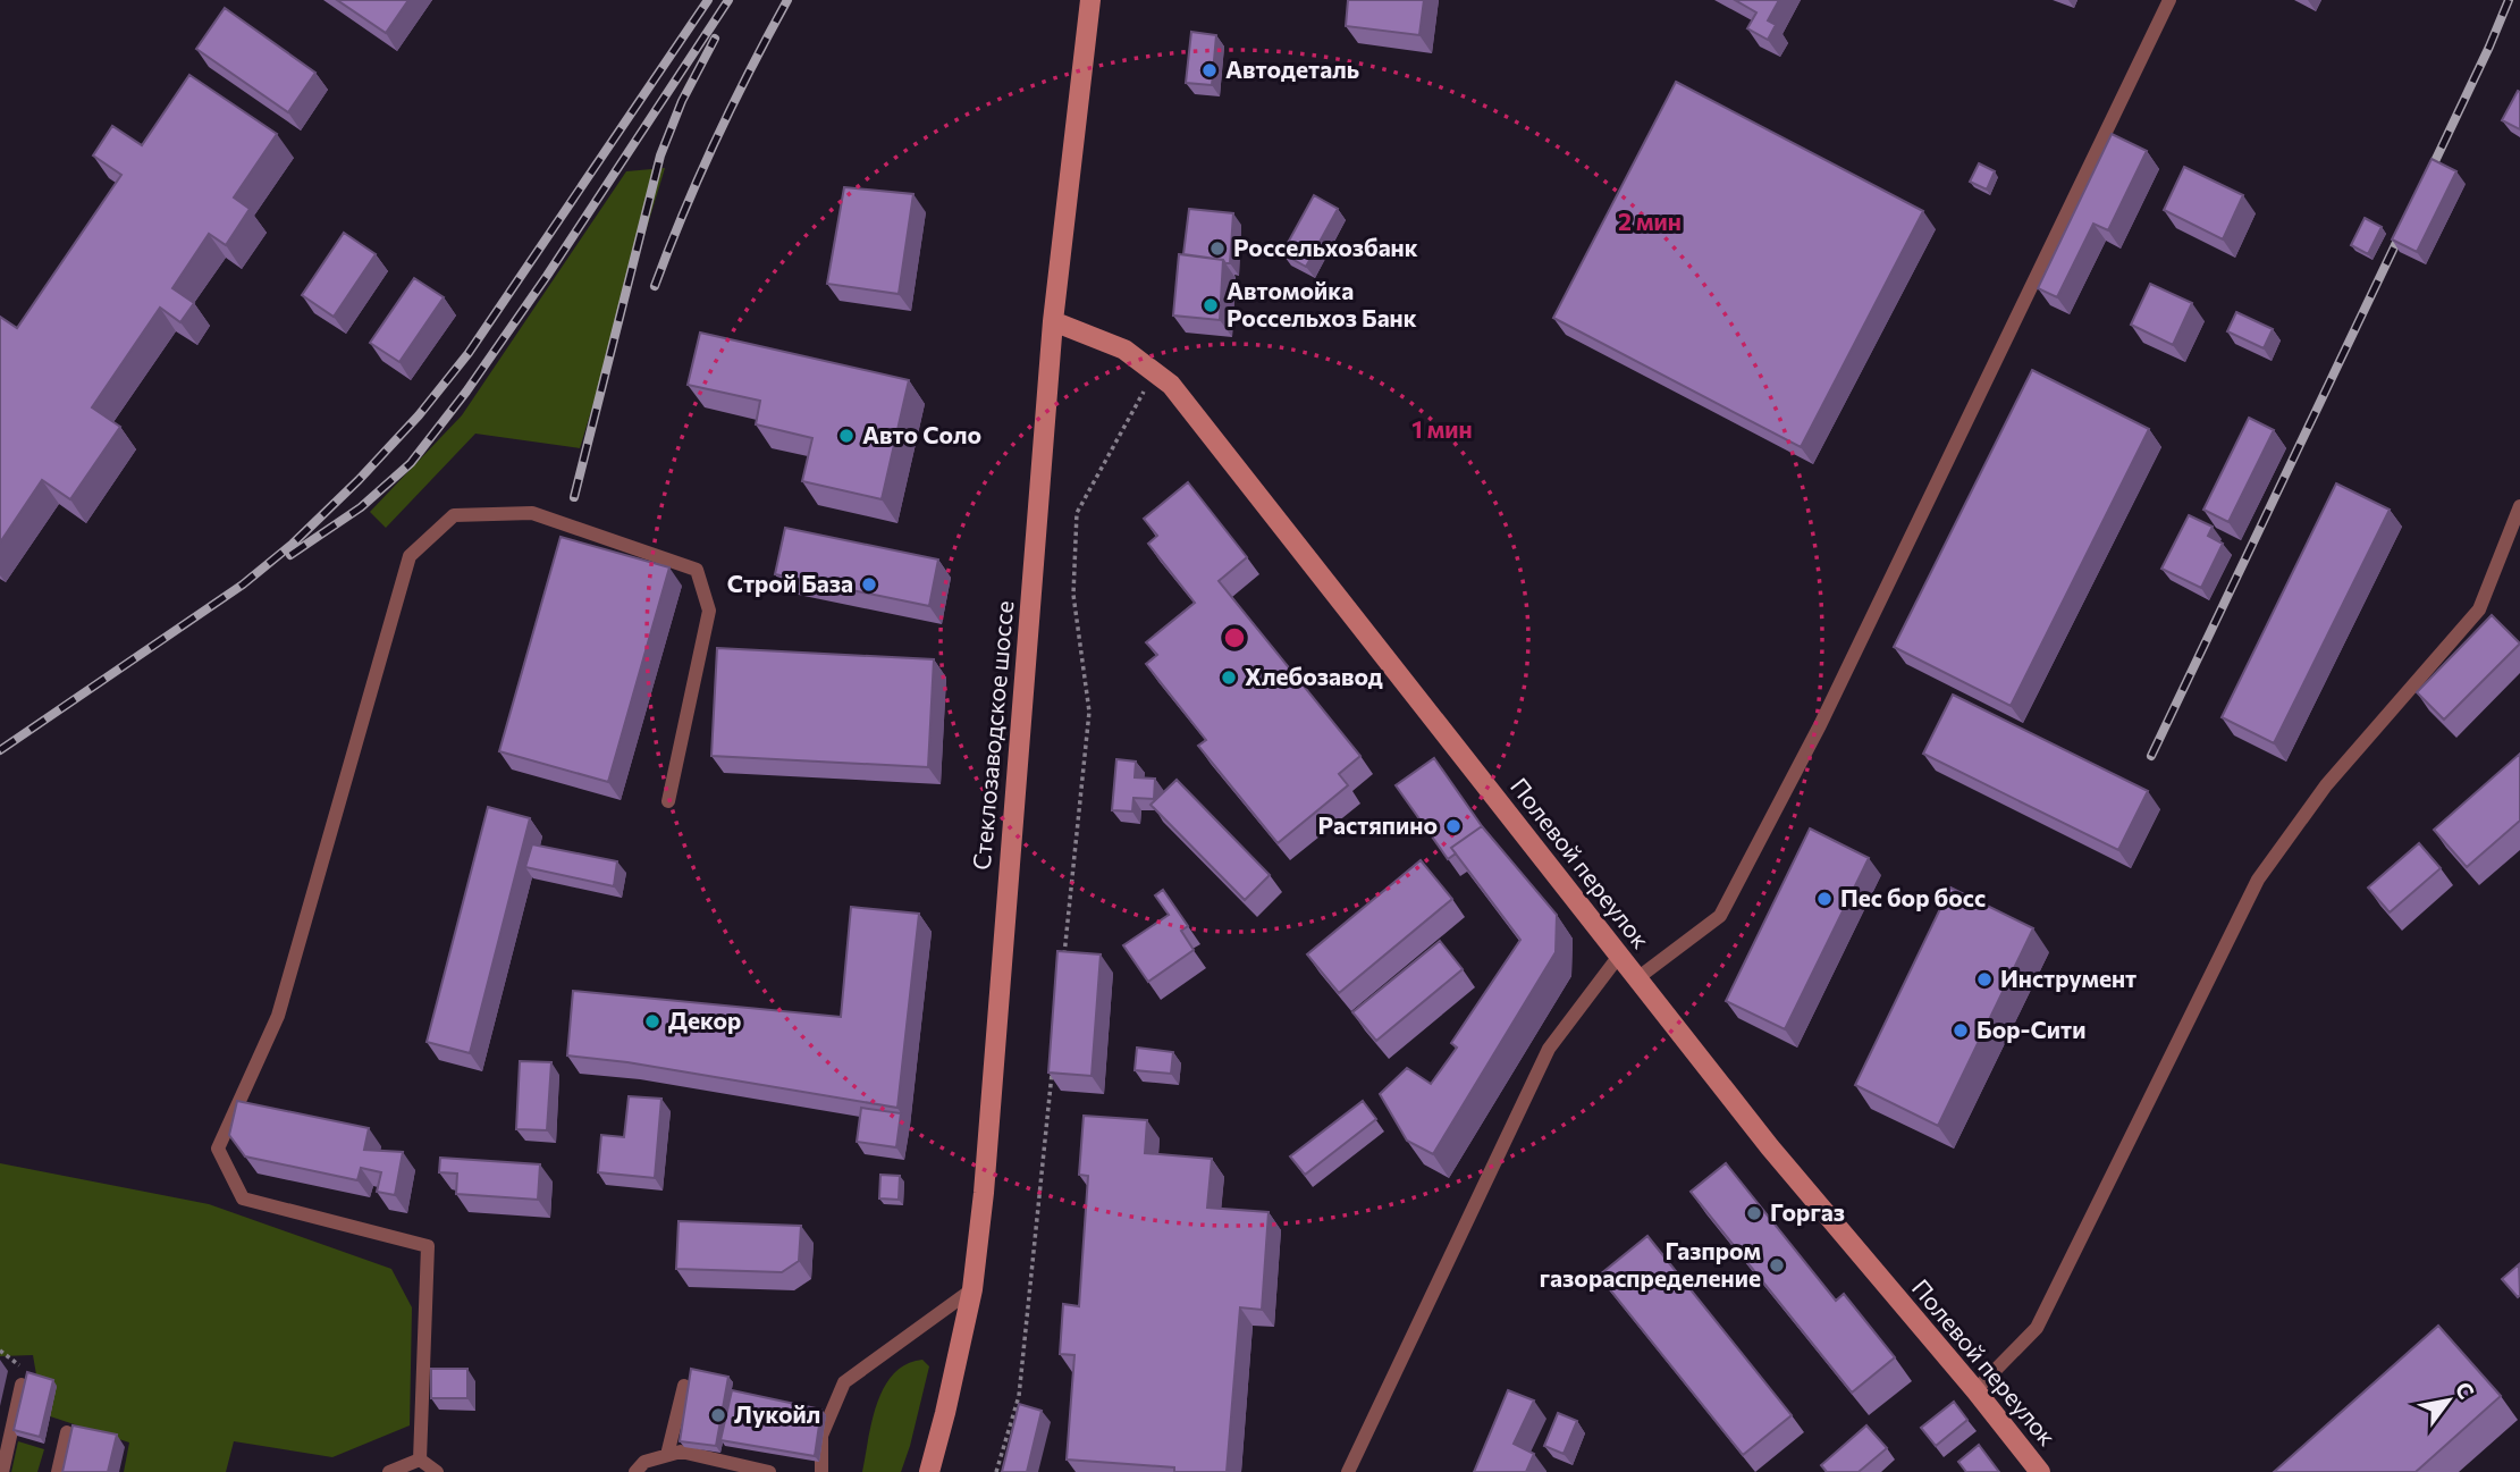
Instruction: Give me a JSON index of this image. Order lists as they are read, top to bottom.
{
  "streets": {
    "street": ["Стеклозаводское шоссе", "Полевой переулок"]
  },
  "crossings": [
    ["Стеклозаводское шоссе", "Полевой переулок"]
  ],
  "places": [
    "Автодеталь",
    "Россельхозбанк",
    "Автомойка Россельхоз Банк",
    "Авто Соло",
    "Строй База",
    "Хлебозавод",
    "Растяпино",
    "Пес бор босс",
    "Инструмент",
    "Декор",
    "Бор-Сити",
    "Горгаз",
    "Газпром газораспределение",
    "Лукойл"
  ],
  "north": "top right",
  "rings": ["2 мин", "1 мин"]
}
